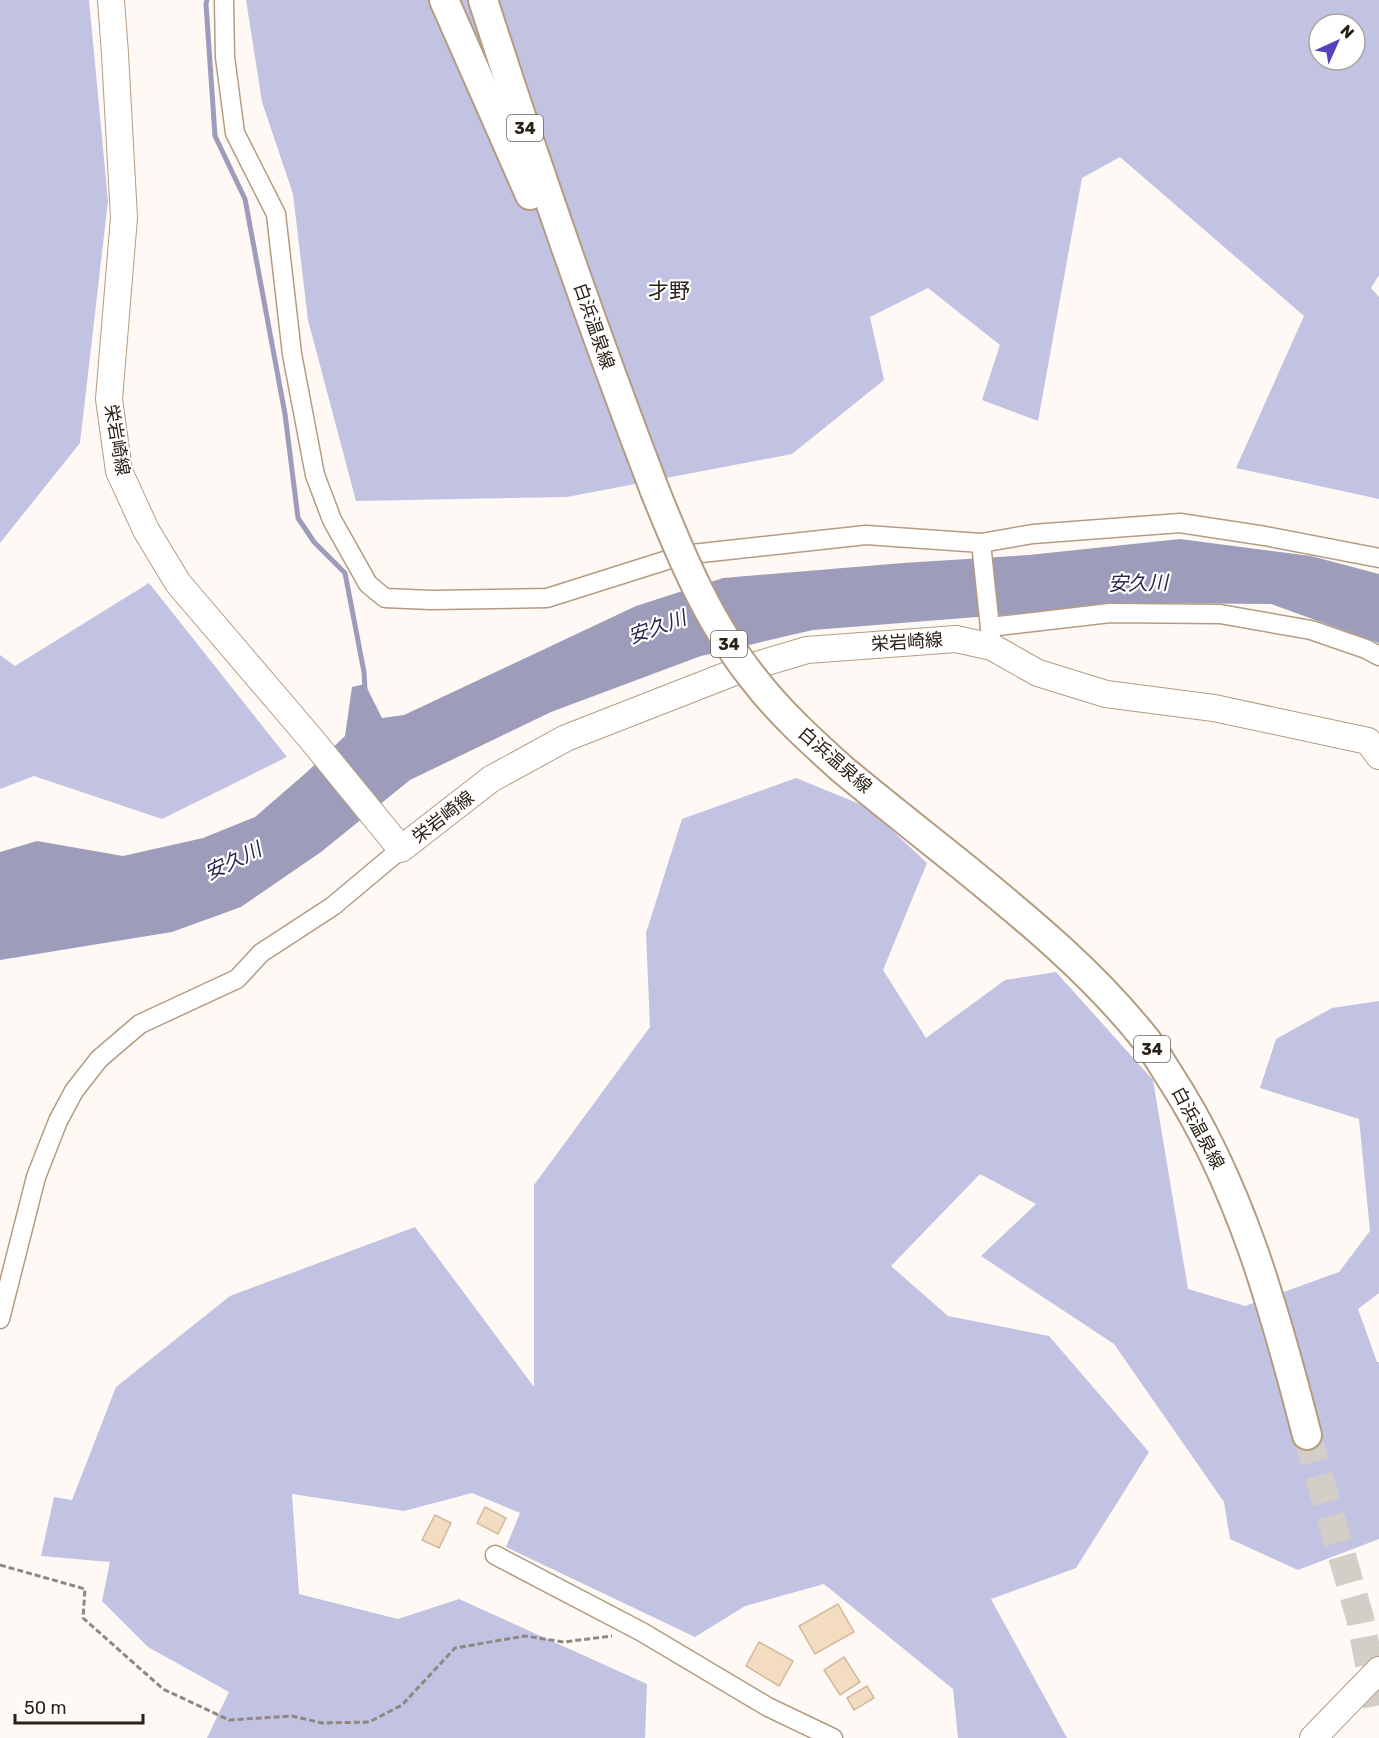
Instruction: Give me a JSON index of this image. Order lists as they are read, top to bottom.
{
  "streets": {
    "main road": ["34", "白浜温泉線", "栄岩崎線"]
  },
  "districts": ["才野"],
  "water": ["安久川"],
  "scale_bar": "50 m",
  "north": "top right"
}
